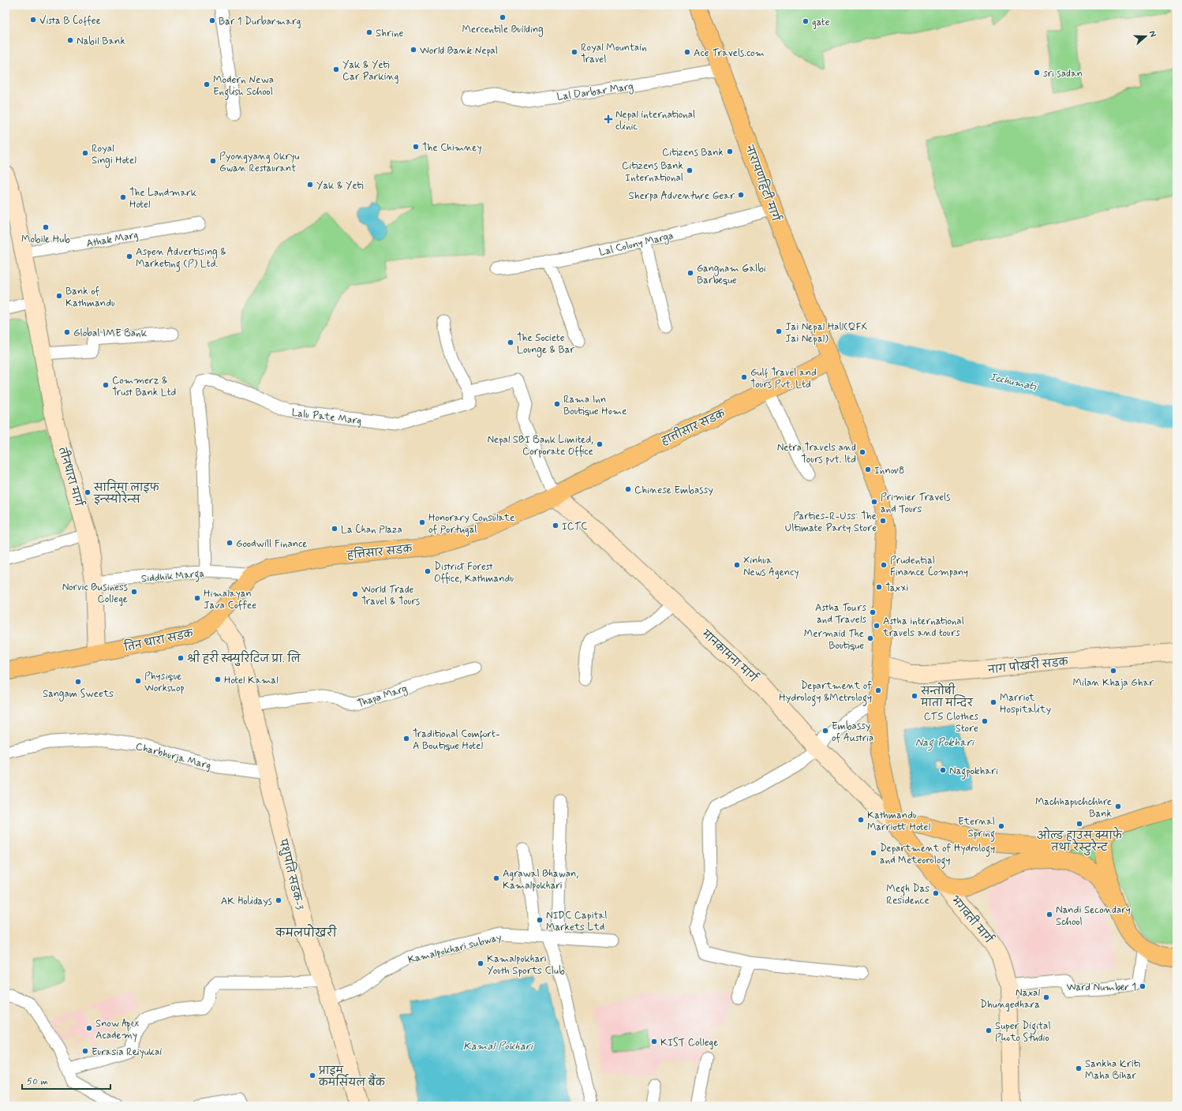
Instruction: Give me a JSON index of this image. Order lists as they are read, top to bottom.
{
  "streets": {
    "main road": [
      "नारायणहिटी मार्ग",
      "हात्तीसार सडक",
      "तीनधारा मार्ग",
      "हत्तिसार सडक",
      "तिन धारा सडक",
      "मानकामना मार्ग",
      "नाग पोखरी सडक",
      "पशुपति सडक-3",
      "भगवती मार्ग"
    ],
    "street": [
      "Lal Darbar Marg",
      "Athak Marg",
      "Lal Colony Marga",
      "Lalu Pate Marg",
      "Siddhik Marga",
      "Thapa Marg",
      "Charbhurja Marg",
      "Kamalpokhari subway"
    ]
  },
  "crossings": [
    ["Lal Darbar Marg", "नारायणहिटी मार्ग"],
    ["नारायणहिटी मार्ग", "Lal Colony Marga"],
    ["नारायणहिटी मार्ग", "हात्तीसार सडक"],
    ["नारायणहिटी मार्ग", "मानकामना मार्ग"],
    ["नारायणहिटी मार्ग", "नाग पोखरी सडक"],
    ["नारायणहिटी मार्ग", "भगवती मार्ग"],
    ["Athak Marg", "तीनधारा मार्ग"],
    ["Lalu Pate Marg", "Siddhik Marga"],
    ["हात्तीसार सडक", "हत्तिसार सडक"],
    ["हात्तीसार सडक", "मानकामना मार्ग"],
    ["तीनधारा मार्ग", "Siddhik Marga"],
    ["तीनधारा मार्ग", "तिन धारा सडक"],
    ["हत्तिसार सडक", "Siddhik Marga"],
    ["हत्तिसार सडक", "तिन धारा सडक"],
    ["हत्तिसार सडक", "मानकामना मार्ग"],
    ["हत्तिसार सडक", "पशुपति सडक-3"],
    ["तिन धारा सडक", "पशुपति सडक-3"],
    ["मानकामना मार्ग", "भगवती मार्ग"],
    ["Thapa Marg", "पशुपति सडक-3"],
    ["Charbhurja Marg", "पशुपति सडक-3"],
    ["पशुपति सडक-3", "Kamalpokhari subway"]
  ],
  "districts": ["कमलपोखरी"],
  "water": ["Icchumati", "Nag Pokhari", "Kamal Pokhari"],
  "places": {
    "other": [
      "Mercentile Building",
      "Vista B Coffee",
      "Bar 1 Durbarmarg",
      "gate",
      "Shrine",
      "Nabil Bank",
      "World Bank Nepal",
      "Royal Mountain Travel",
      "Ace Travels.com",
      "Yak & Yeti Car Parking",
      "sri sadan",
      "Modern Newa English School",
      "The Chimney",
      "Citizens Bank",
      "Royal Singi Hotel",
      "Pyongyang Okryu Gwan Restaurant",
      "Citizens Bank International",
      "Yak & Yeti",
      "Sherpa Adventure Gear",
      "The Landmark Hotel",
      "Mobile Hub",
      "Aspen Advertising & Marketing (P) Ltd.",
      "Gangnam Galbi Barbeque",
      "Bank of Kathmandu",
      "Jai Nepal Hall(QFX Jai Nepal)",
      "Global IME Bank",
      "The Societe Lounge & Bar",
      "Gulf Travel and Tours Pvt. Ltd",
      "Commerz & Trust Bank Ltd",
      "Rama Inn Boutique Home",
      "Nepal SBI Bank Limited, Corporate Office",
      "Netra Travels and Tours pvt. ltd",
      "Innov8",
      "Chinese Embassy",
      "सानिमा लाइफ इन्स्योरेन्स",
      "Primier Travels and Tours",
      "Parties-R-Uss: The Ultimate Party Store",
      "Honorary Consulate of Portugal",
      "ICTC",
      "La Chan Plaza",
      "Goodwill Finance",
      "Xinhua News Agency",
      "Prudential Finance Company",
      "District Forest Office, Kathmandu",
      "Taxxi",
      "Norvic Business College",
      "World Trade Travel & Tours",
      "Himalayan Java Coffee",
      "Astha Tours and Travels",
      "Astha international travels and tours",
      "Mermaid The Boutique",
      "श्री हरी स्क्युरिटिज प्रा. लि",
      "Milan Khaja Ghar",
      "Hotel Kamal",
      "Physique Workshop",
      "Sangam Sweets",
      "Department of Hydrology &Metrology",
      "सन्तोषी माता मन्दिर",
      "Marriot Hospitality",
      "CTS Clothes Store",
      "Embassy of Austria",
      "Traditional Comfort- A Boutique Hotel",
      "Nagpokhari",
      "Machhapuchchhre Bank",
      "Kathmandu Marriott Hotel",
      "ओल्ड हाउस क्याफे तथा रेस्टुरेन्ट",
      "Eternal Spring",
      "Department of Hydrology and Meteorology",
      "Agrawal Bhawan, Kamalpokhari",
      "Megh Das Residence",
      "AK Holidays",
      "Nandi Secondary School",
      "NIDC Capital Markets Ltd",
      "Kamalpokhari Youth Sports Club",
      "Ward Number 1",
      "Naxal Dhungedhara",
      "Snow Apex Academy",
      "Super Digital Photo Studio",
      "KIST College",
      "Eurasia Reiyukai",
      "Sankha Kriti Maha Bihar",
      "प्राइम कमर्सियल बैंक"
    ],
    "health": ["Nepal international clinic"]
  },
  "scale_bar": "50 m",
  "north": "right"
}
